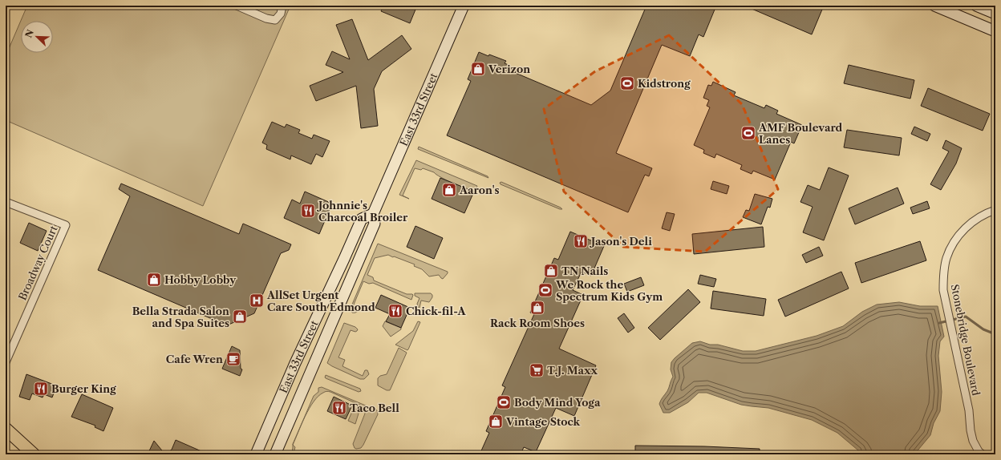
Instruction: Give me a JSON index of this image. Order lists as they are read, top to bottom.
{
  "streets": {
    "main road": ["East 33rd Street"],
    "street": ["Broadway Court", "Stonebridge Boulevard"]
  },
  "places": {
    "shop": [
      "Verizon",
      "Aaron's",
      "TN Nails",
      "Hobby Lobby",
      "Rack Room Shoes",
      "Bella Strada Salon and Spa Suites",
      "Vintage Stock"
    ],
    "sports": [
      "Kidstrong",
      "AMF Boulevard Lanes",
      "We Rock the Spectrum Kids Gym",
      "Body Mind Yoga"
    ],
    "restaurant": [
      "Johnnie's Charcoal Broiler",
      "Jason's Deli",
      "Chick-fil-A",
      "Burger King",
      "Taco Bell"
    ],
    "hospital": ["AllSet Urgent Care South Edmond"],
    "cafe": ["Cafe Wren"],
    "supermarket": ["T.J. Maxx"]
  },
  "north": "top left"
}
